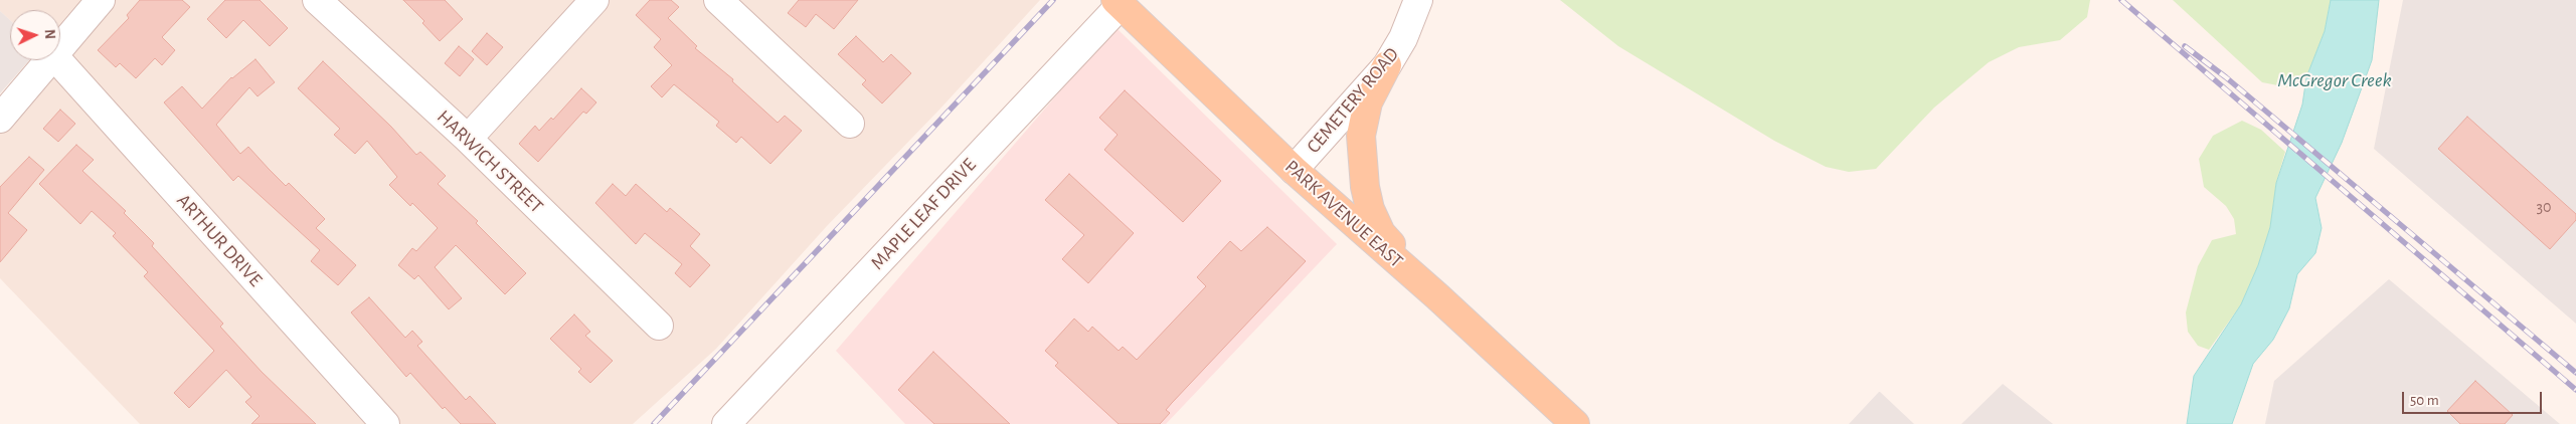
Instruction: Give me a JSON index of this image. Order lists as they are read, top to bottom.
{
  "streets": {
    "main road": ["PARK AVENUE EAST"],
    "street": [
      "CEMETERY ROAD",
      "HARWICH STREET",
      "MAPLE LEAF DRIVE",
      "ARTHUR DRIVE"
    ]
  },
  "crossings": [
    ["CEMETERY ROAD", "PARK AVENUE EAST"],
    ["MAPLE LEAF DRIVE", "PARK AVENUE EAST"]
  ],
  "water": ["McGregor Creek"],
  "house_numbers": ["30"],
  "scale_bar": "50 m",
  "north": "right"
}
